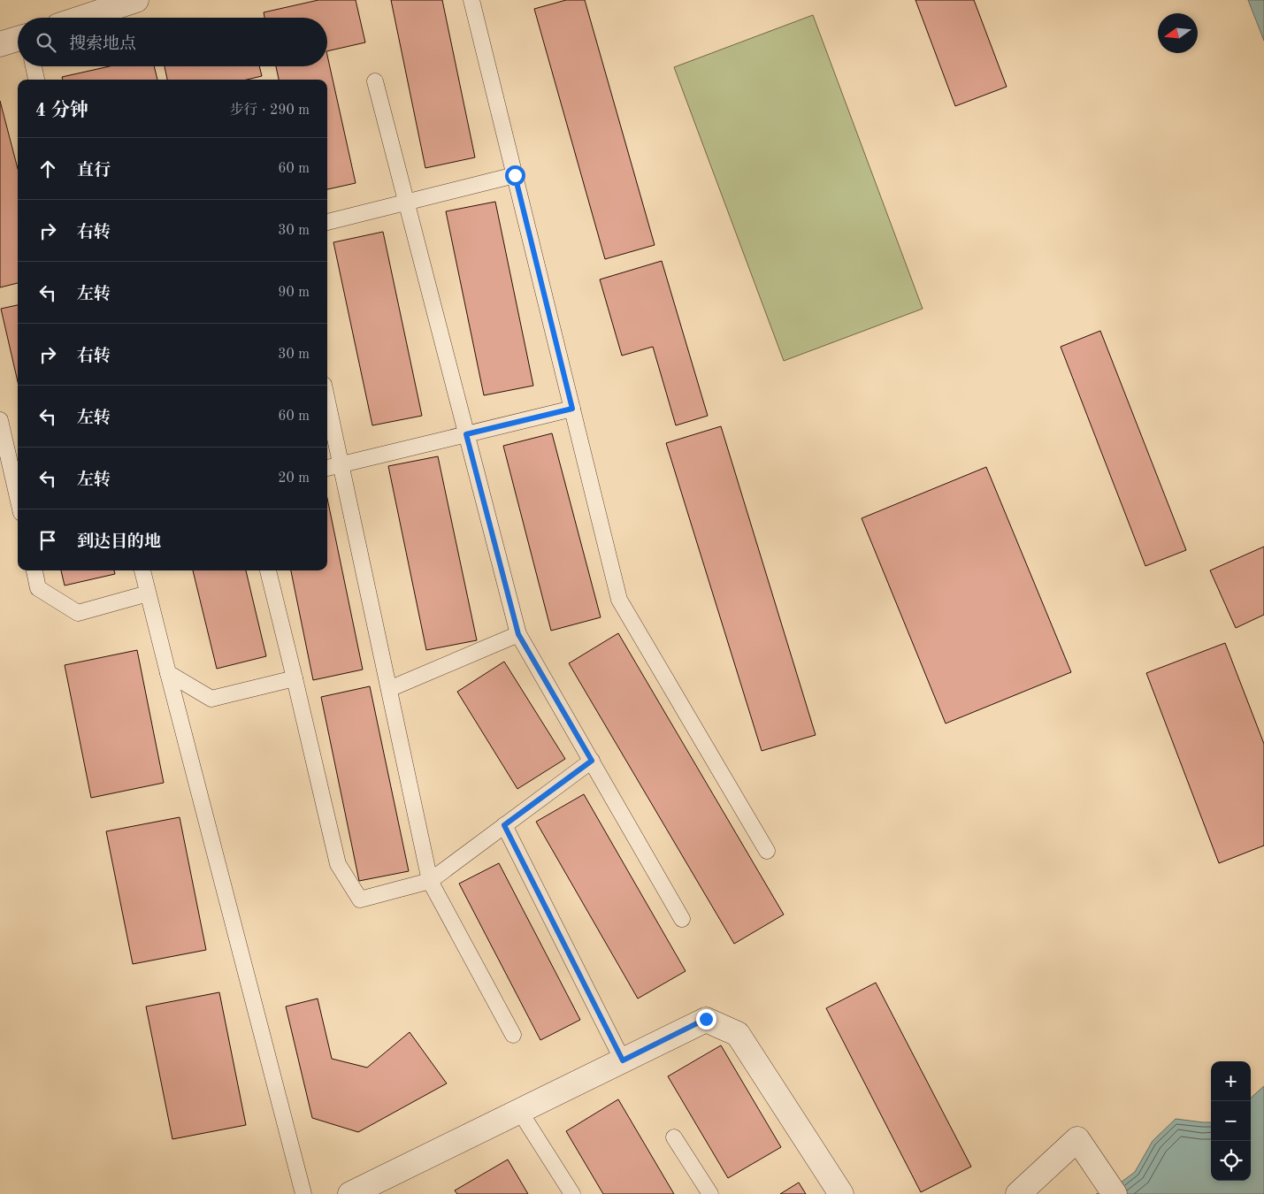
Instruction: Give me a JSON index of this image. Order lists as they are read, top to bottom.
{
  "north": "left",
  "page": {
    "search": "搜索地点",
    "heading": ["4 分钟", "步行 · 290 m"],
    "list": [
      ["直行", "60 m"],
      ["右转", "30 m"],
      ["左转", "90 m"],
      ["右转", "30 m"],
      ["左转", "60 m"],
      ["左转", "20 m"],
      "到达目的地"
    ],
    "map_buttons": ["+", "−"]
  }
}
